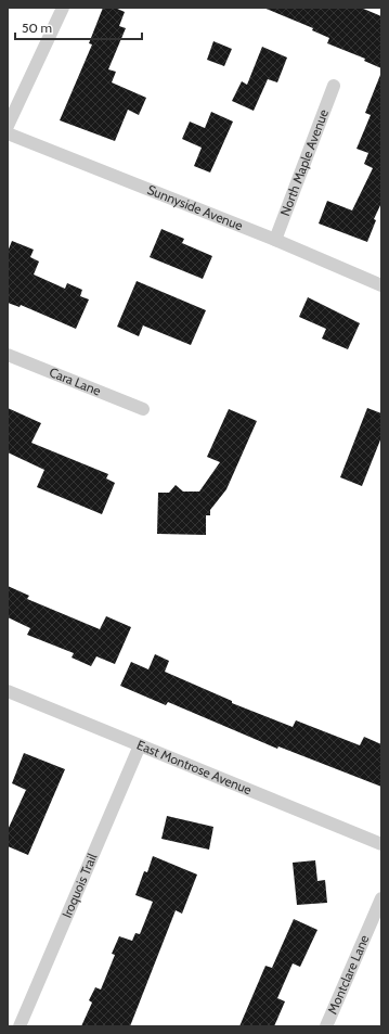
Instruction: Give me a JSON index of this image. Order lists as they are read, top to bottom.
{
  "streets": {
    "street": [
      "North Maple Avenue",
      "Sunnyside Avenue",
      "Cara Lane",
      "East Montrose Avenue",
      "Iroquois Trail",
      "Montclare Lane"
    ]
  },
  "crossings": [
    ["North Maple Avenue", "Sunnyside Avenue"],
    ["East Montrose Avenue", "Iroquois Trail"]
  ],
  "scale_bar": "50 m"
}
